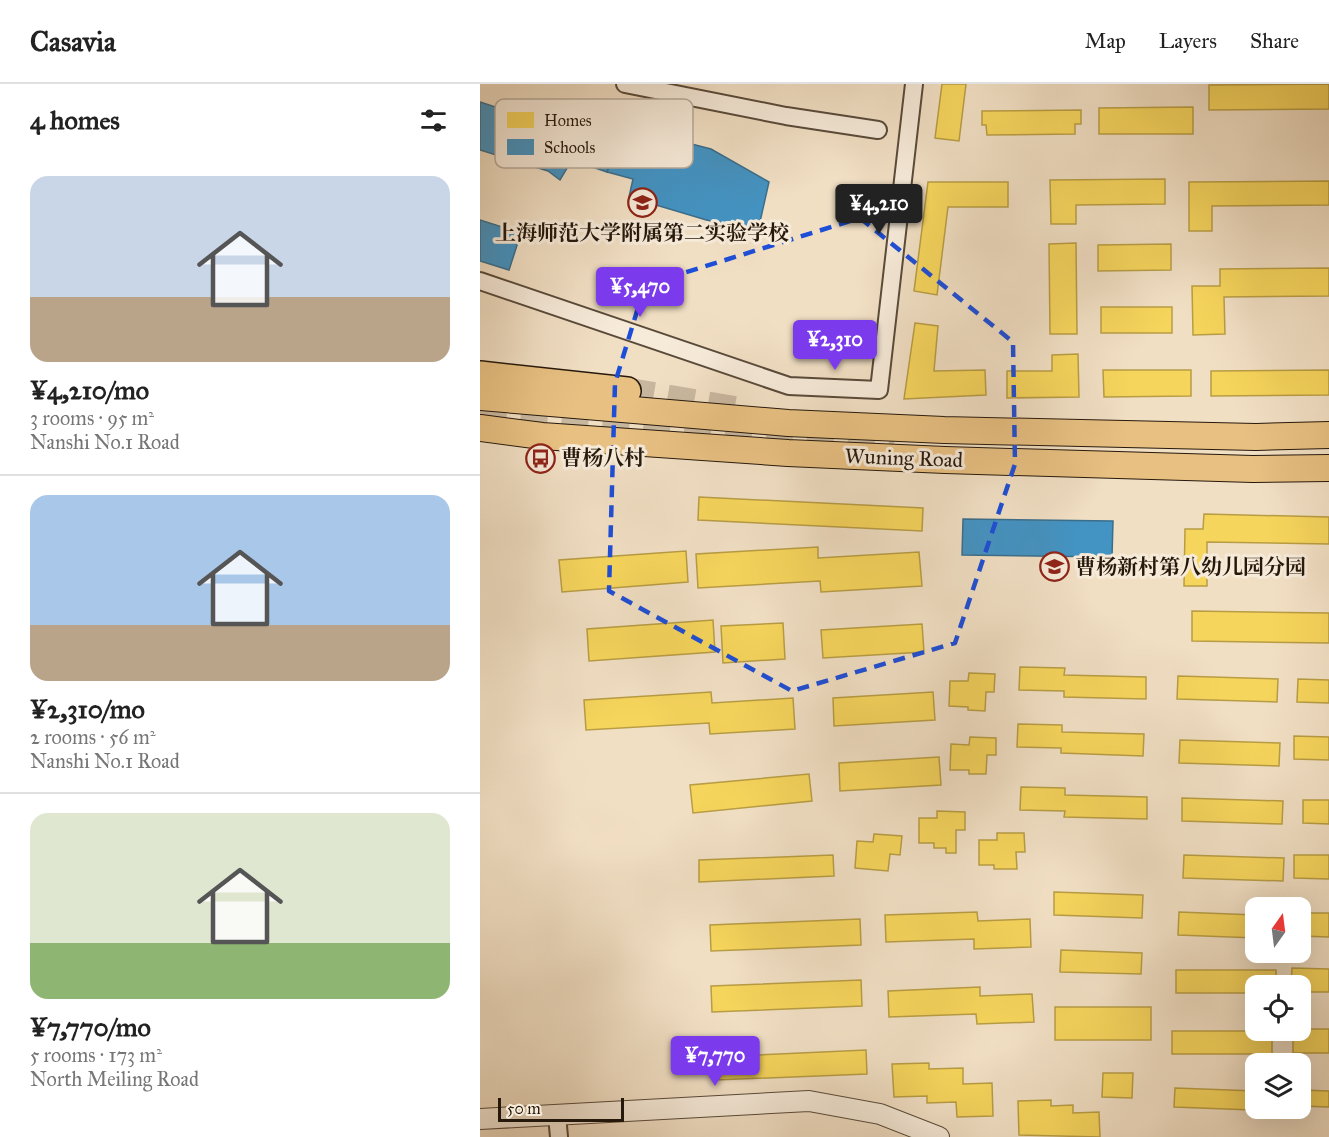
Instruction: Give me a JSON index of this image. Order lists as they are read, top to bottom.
{
  "streets": {
    "main road": ["Wuning Road"]
  },
  "places": {
    "school or university": ["上海师范大学附属第二实验学校", "曹杨新村第八幼儿园分园"],
    "bus stop": ["曹杨八村"]
  },
  "legend": ["Homes", "Schools"],
  "scale_bar": "50 m",
  "north": "top",
  "page": {
    "header": "Casavia",
    "nav": ["Map", "Layers", "Share"],
    "heading": "4 homes",
    "list": [
      {
        "name": "¥4,210/mo",
        "note": "3 rooms · 95 m² · Nanshi No.1 Road"
      },
      {
        "name": "¥2,310/mo",
        "note": "2 rooms · 56 m² · Nanshi No.1 Road"
      },
      {
        "name": "¥7,770/mo",
        "note": "5 rooms · 173 m² · North Meiling Road"
      }
    ],
    "price": [
      "¥4,210",
      "¥5,470",
      "¥2,310",
      "¥7,770"
    ],
    "scale": "50 m"
  }
}
